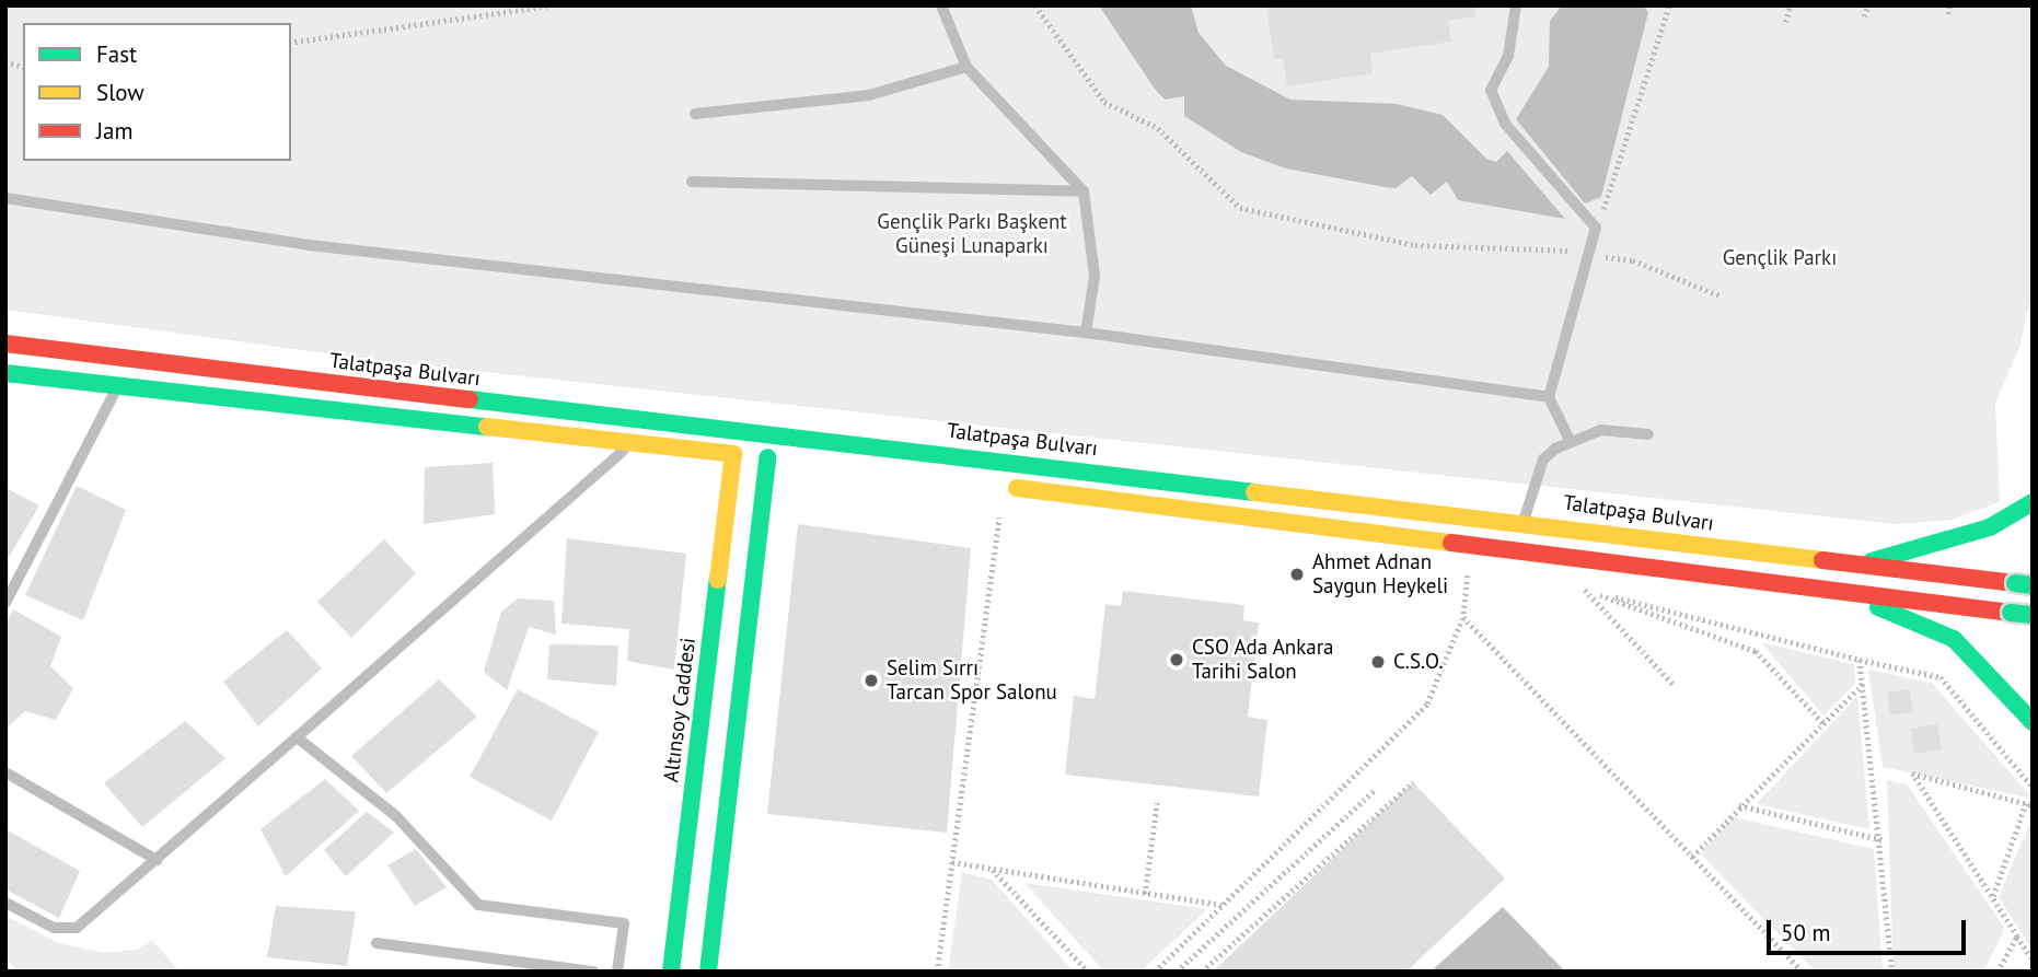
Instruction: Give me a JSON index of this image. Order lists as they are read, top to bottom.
{
  "streets": {
    "main road": ["Talatpaşa Bulvarı", "Altınsoy Caddesi"]
  },
  "parks": ["Gençlik Parkı Başkent Güneşi Lunaparkı", "Gençlik Parkı"],
  "places": [
    "Ahmet Adnan Saygun Heykeli",
    "CSO Ada Ankara Tarihi Salon",
    "C.S.O.",
    "Selim Sırrı Tarcan Spor Salonu"
  ],
  "legend": ["Fast", "Slow", "Jam"],
  "scale_bar": "50 m"
}
